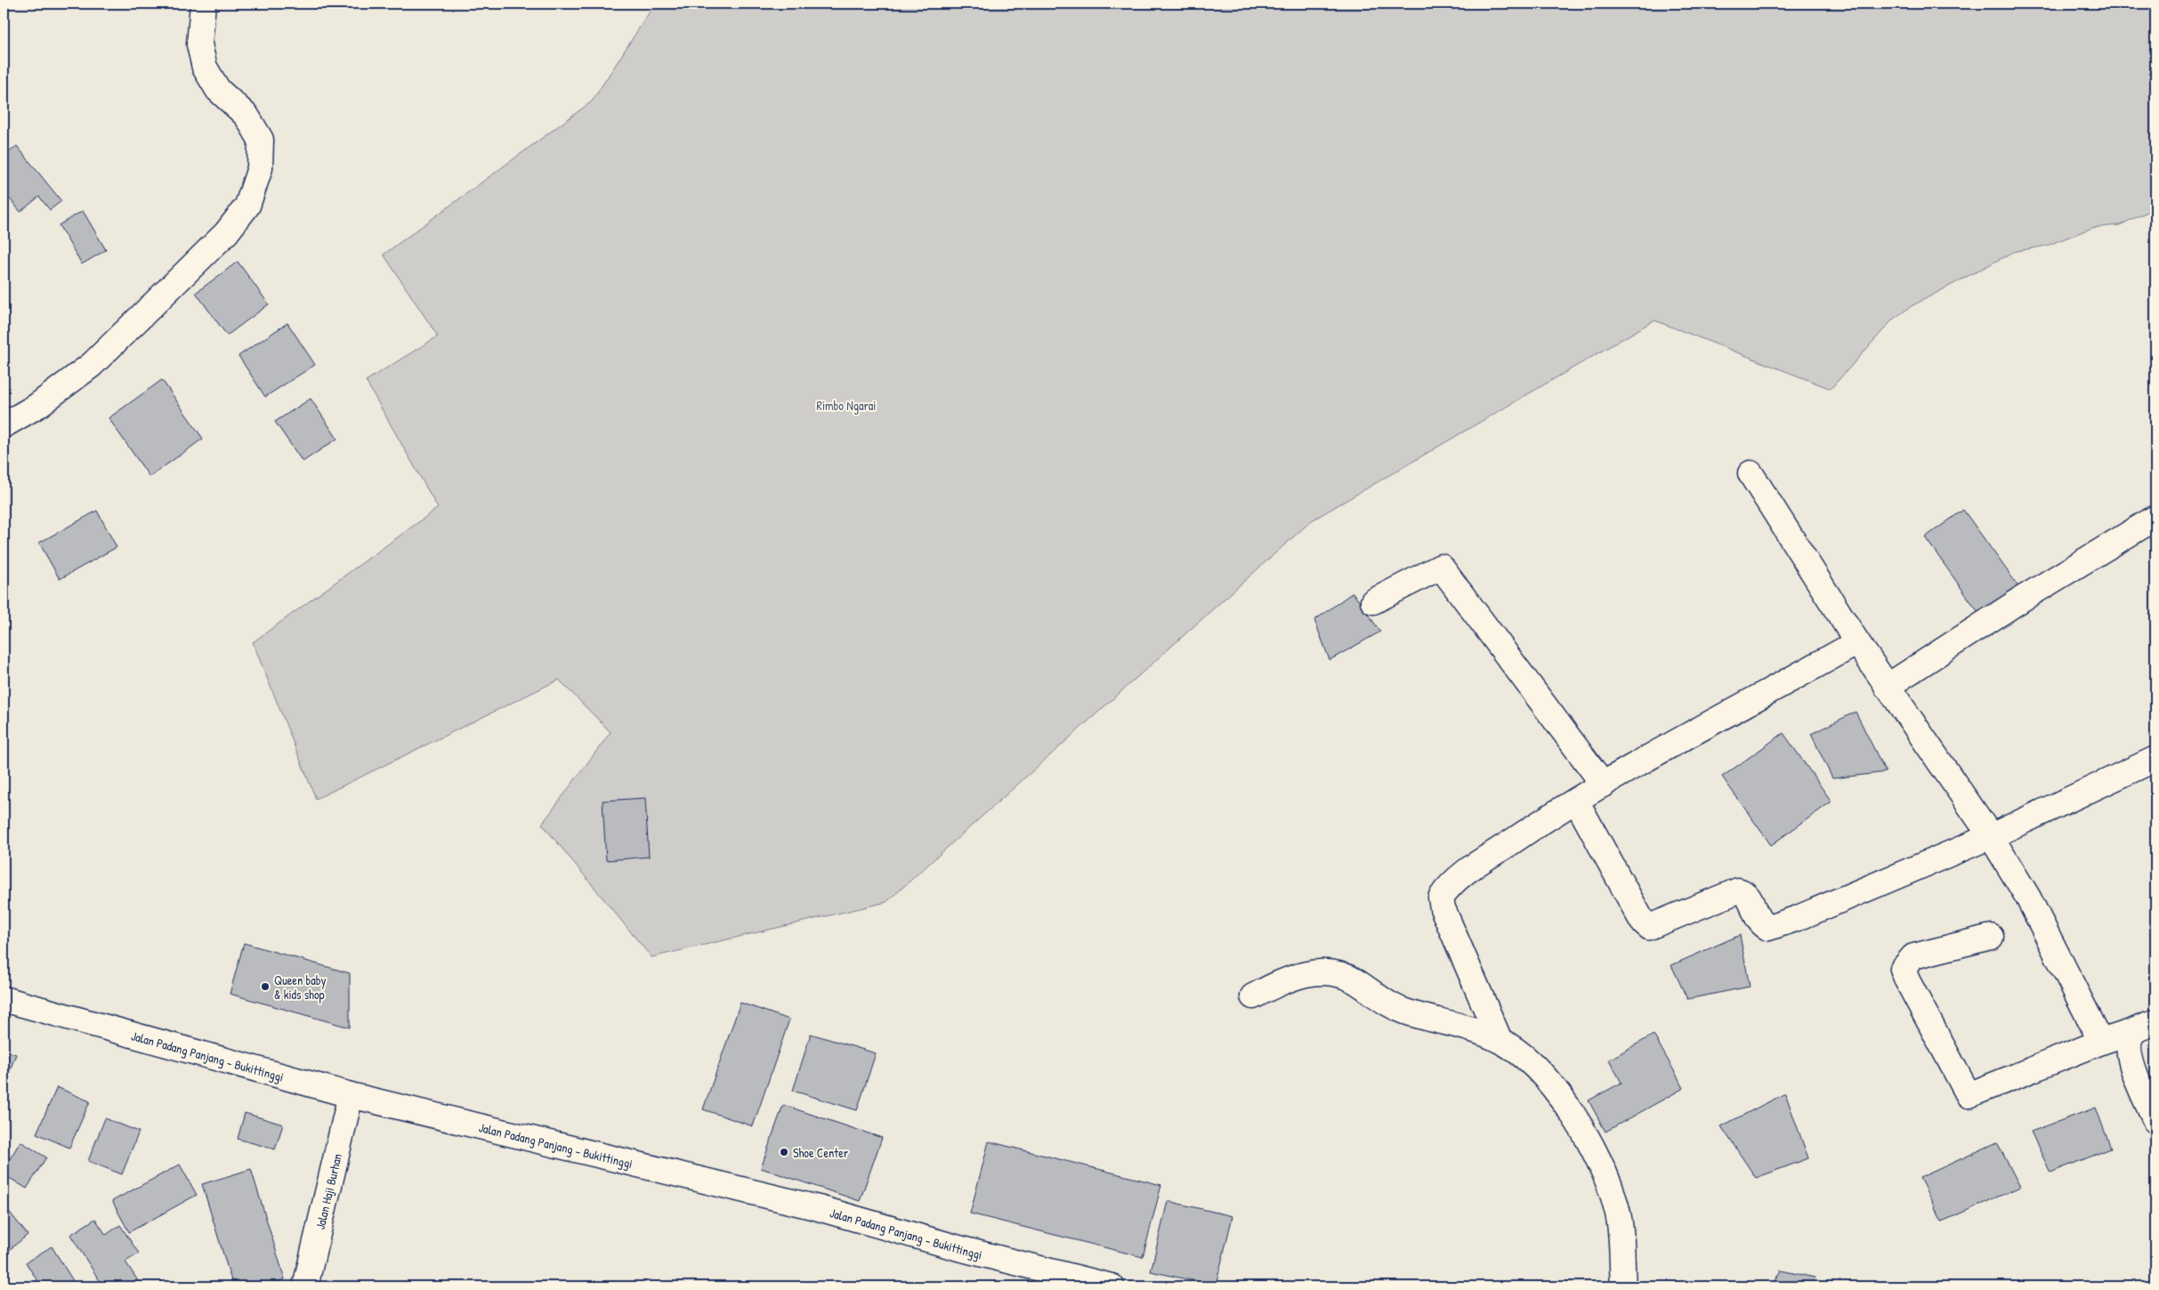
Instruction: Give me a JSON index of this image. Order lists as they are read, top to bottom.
{
  "streets": {
    "main road": ["Jalan Padang Panjang - Bukittinggi", "Jalan Haji Burhan"]
  },
  "crossings": [
    ["Jalan Padang Panjang - Bukittinggi", "Jalan Haji Burhan"]
  ],
  "parks": ["Rimbo Ngarai"],
  "places": ["Queen baby & kids shop", "Shoe Center"]
}
